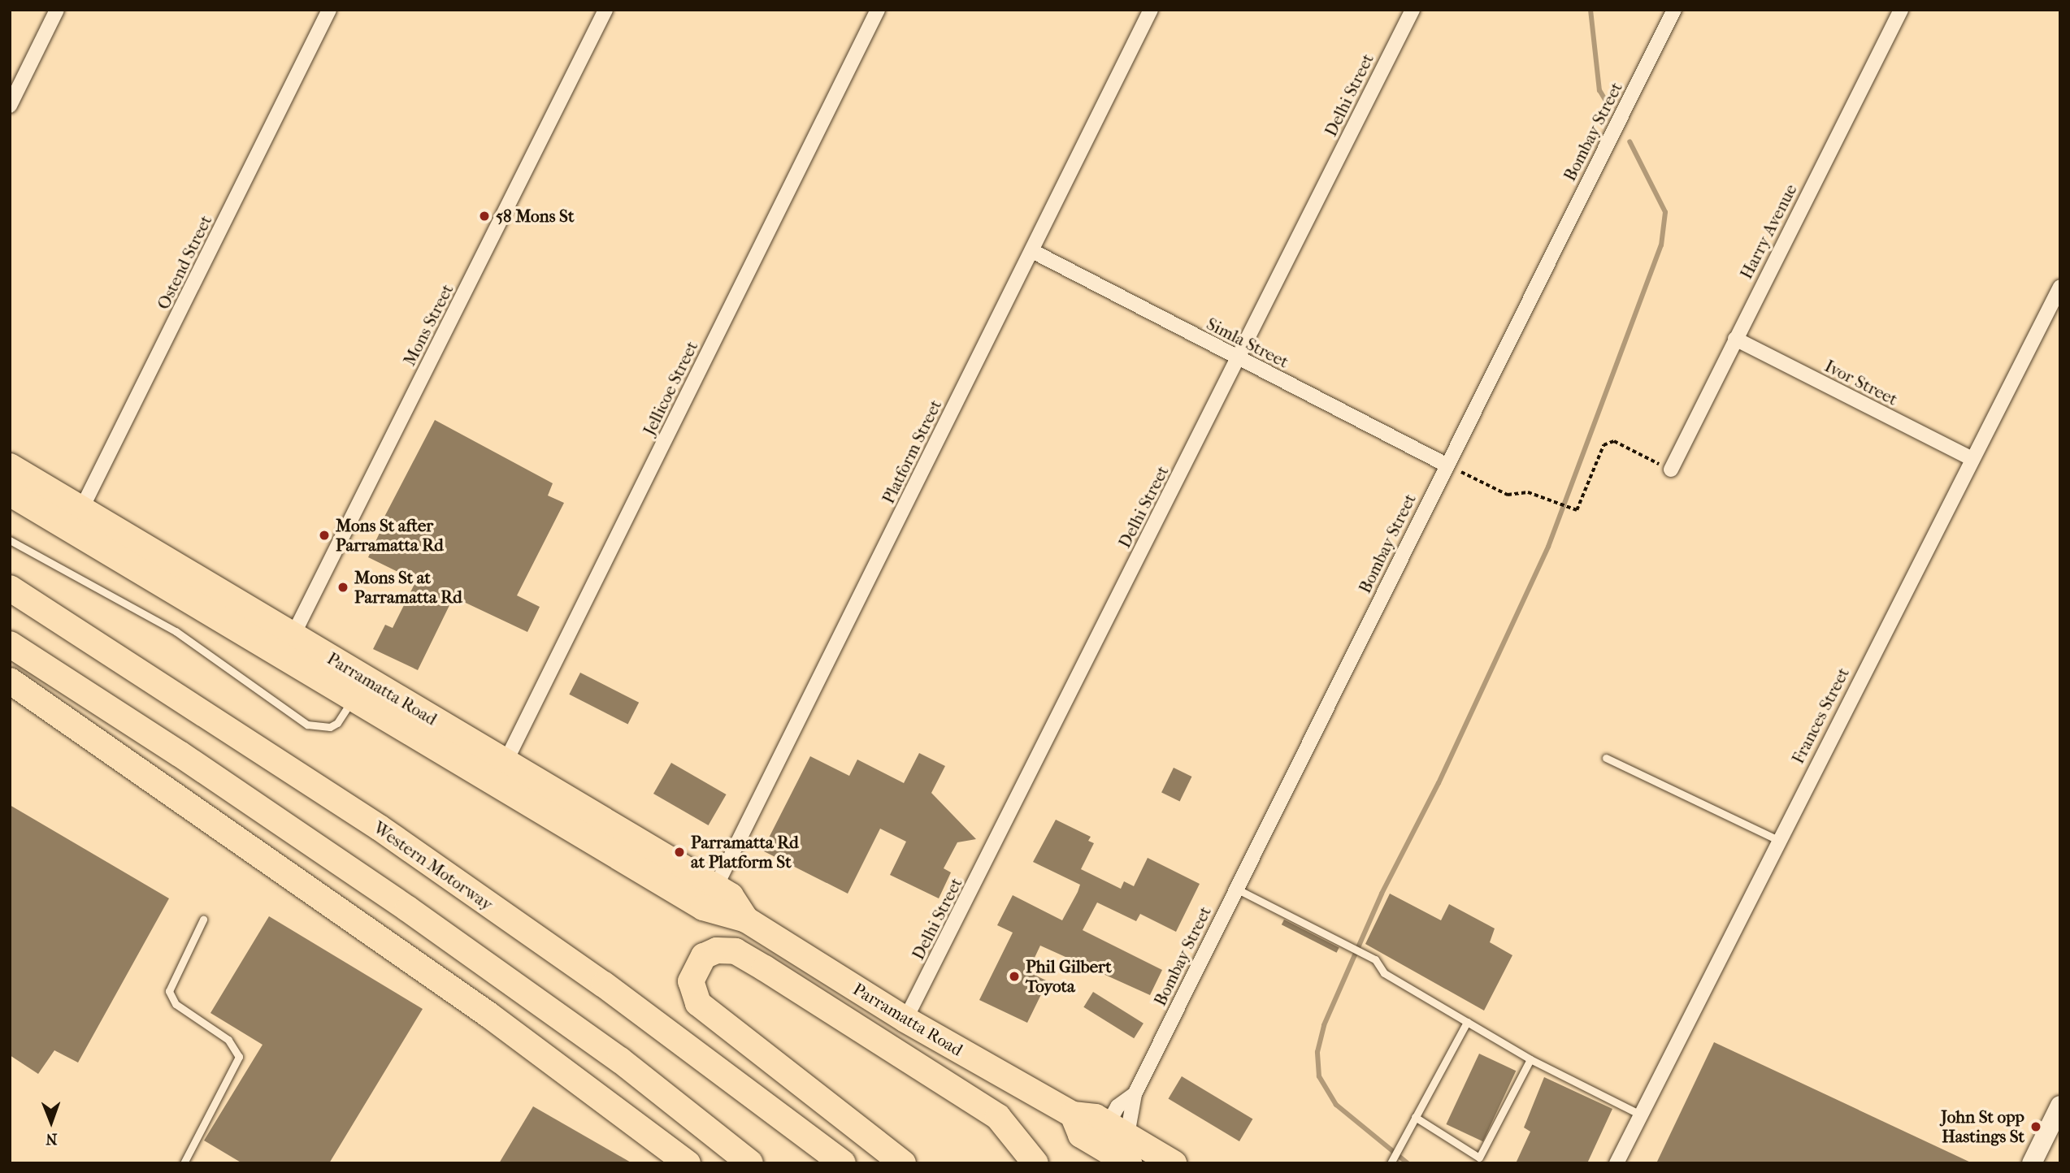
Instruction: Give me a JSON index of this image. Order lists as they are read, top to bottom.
{
  "streets": {
    "highway": ["Parramatta Road", "Western Motorway"],
    "street": [
      "Delhi Street",
      "Bombay Street",
      "Harry Avenue",
      "Ostend Street",
      "Mons Street",
      "Simla Street",
      "Ivor Street",
      "Jellicoe Street",
      "Platform Street",
      "Frances Street"
    ]
  },
  "crossings": [
    ["Delhi Street", "Simla Street"],
    ["Delhi Street", "Parramatta Road"],
    ["Bombay Street", "Simla Street"],
    ["Bombay Street", "Parramatta Road"],
    ["Harry Avenue", "Ivor Street"],
    ["Ostend Street", "Parramatta Road"],
    ["Mons Street", "Parramatta Road"],
    ["Simla Street", "Platform Street"],
    ["Ivor Street", "Frances Street"],
    ["Jellicoe Street", "Parramatta Road"],
    ["Platform Street", "Parramatta Road"]
  ],
  "places": [
    "58 Mons St",
    "Mons St after Parramatta Rd",
    "Mons St at Parramatta Rd",
    "Parramatta Rd at Platform St",
    "Phil Gilbert Toyota",
    "John St opp Hastings St"
  ],
  "north": "bottom"
}
